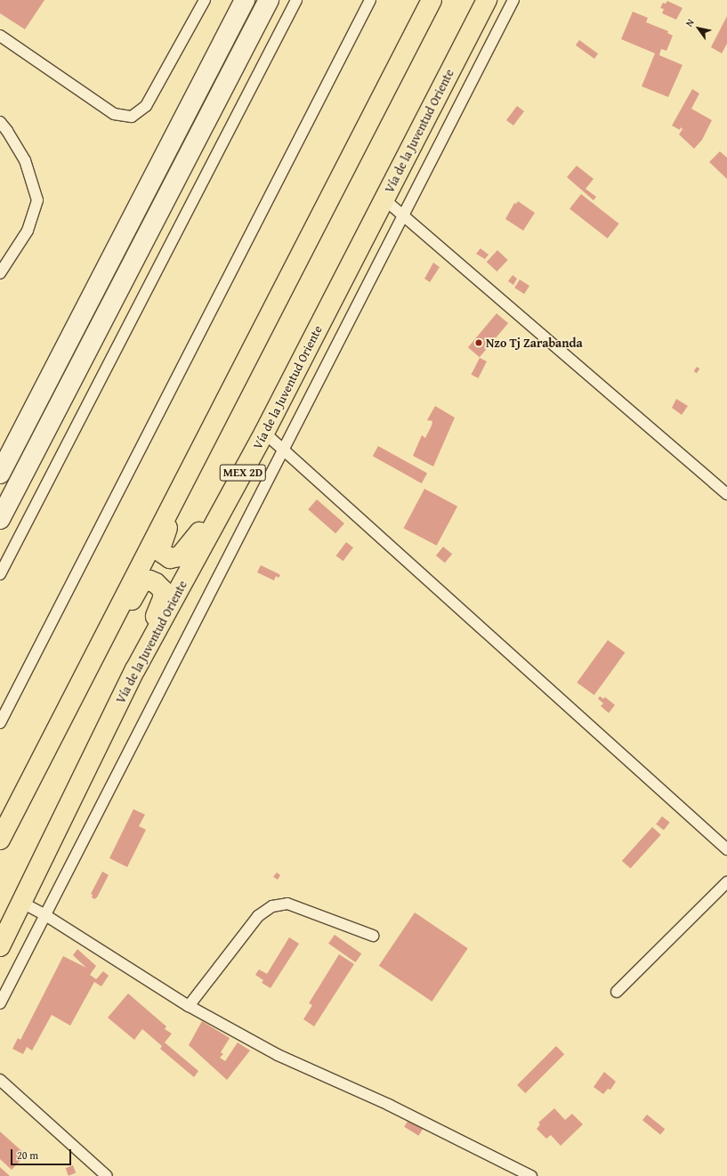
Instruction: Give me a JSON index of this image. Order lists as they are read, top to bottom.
{
  "streets": {
    "highway": ["Vía de la Juventud Oriente", "MEX 2D"]
  },
  "places": ["Nzo Tj Zarabanda"],
  "scale_bar": "20 m",
  "north": "top left"
}
